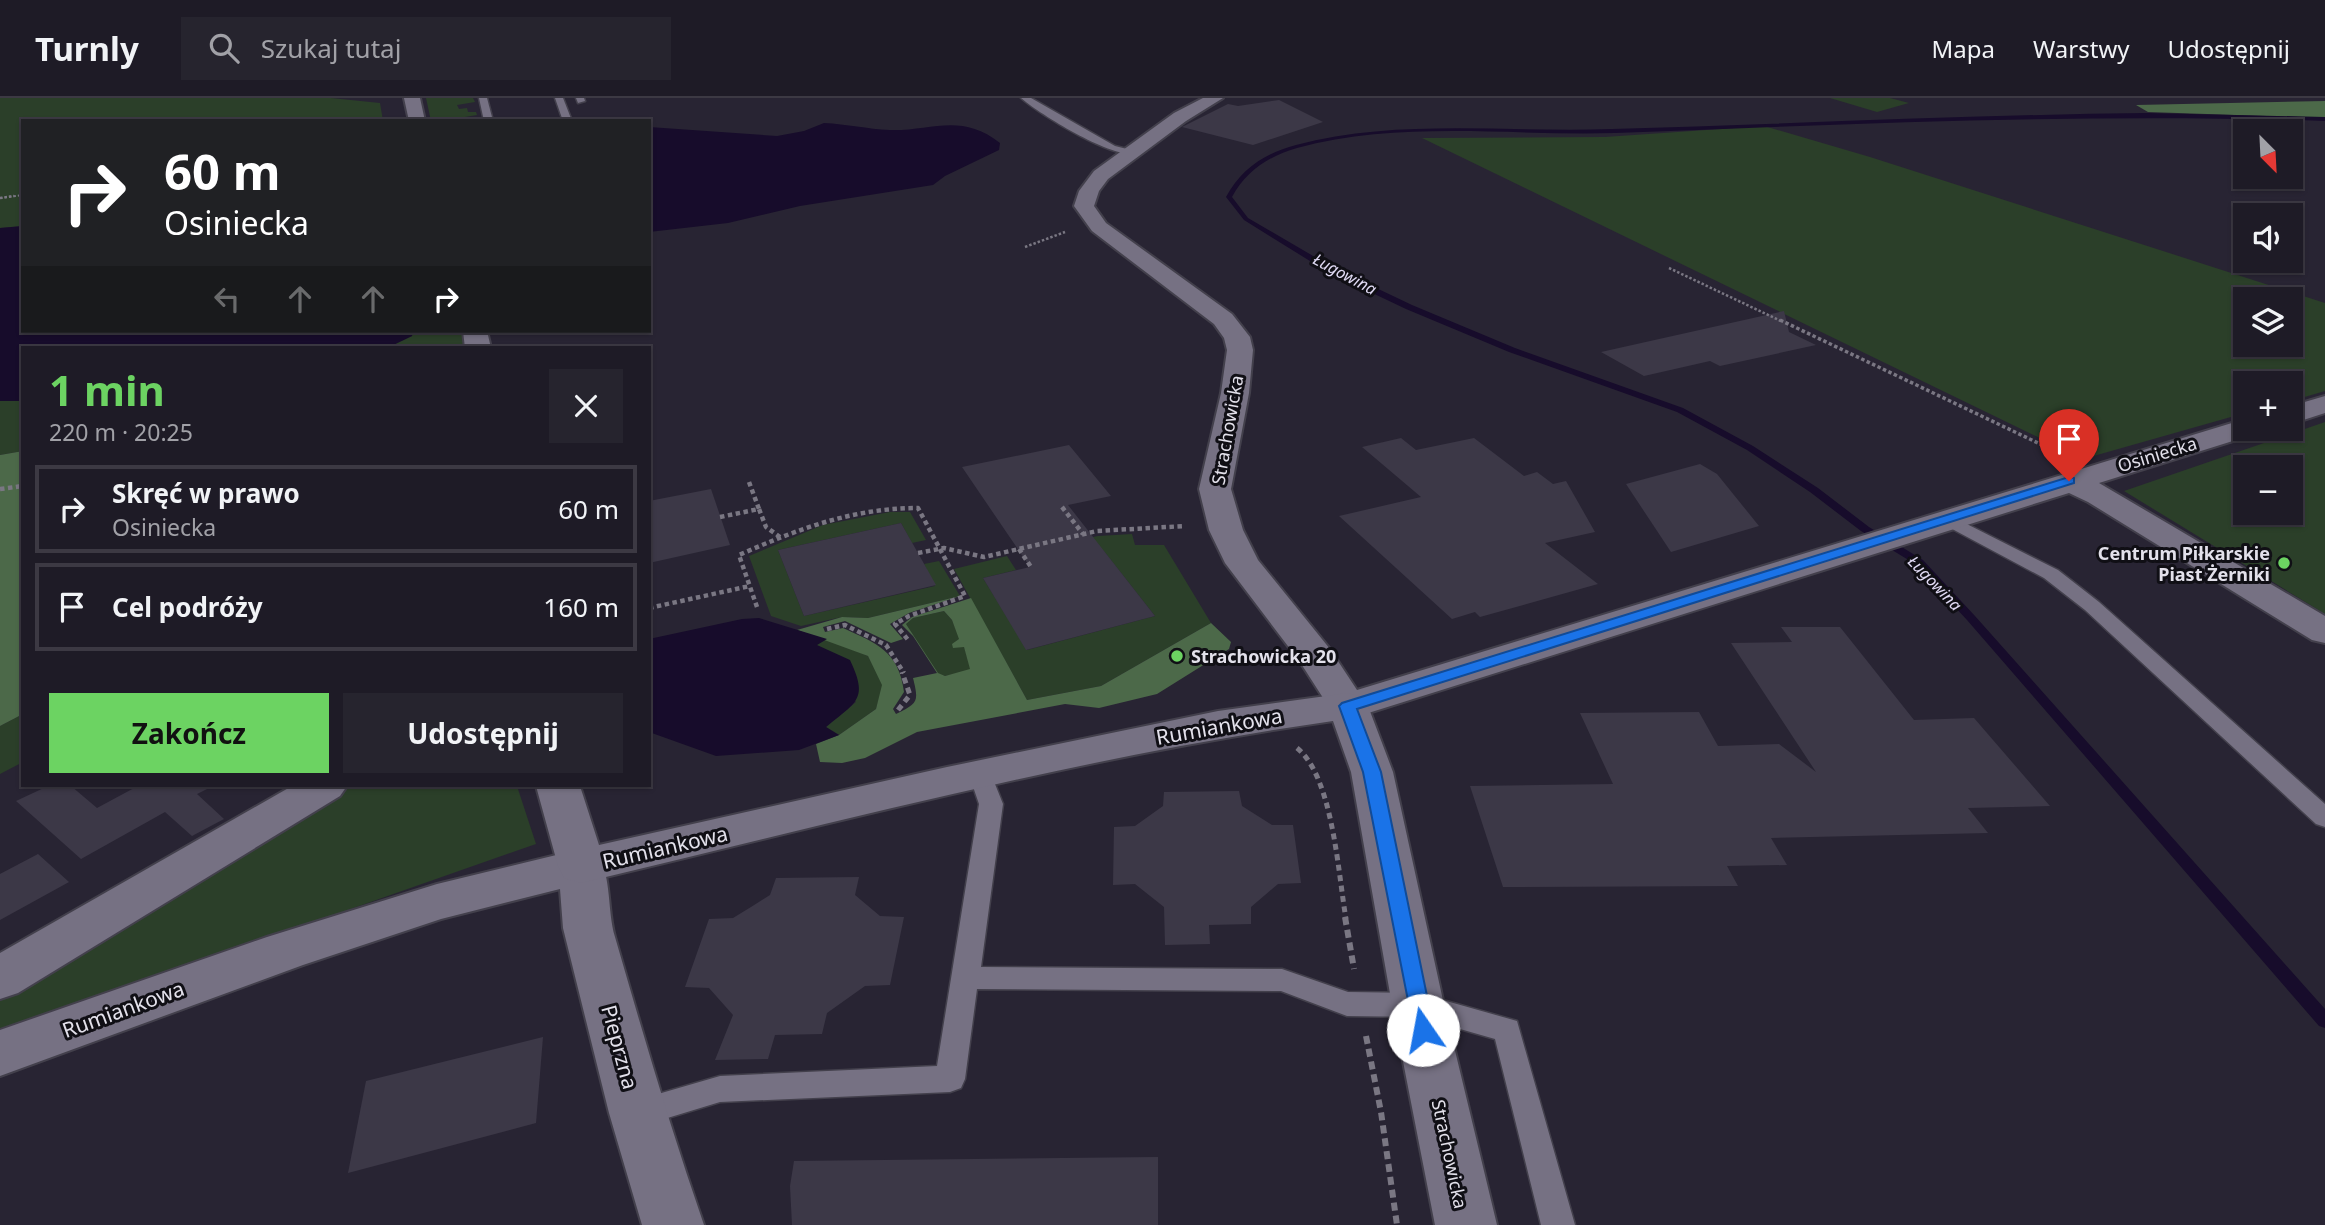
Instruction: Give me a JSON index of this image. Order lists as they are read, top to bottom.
{
  "streets": {
    "street": [
      "Strachowicka",
      "Osiniecka",
      "Rumiankowa",
      "Pieprzna"
    ]
  },
  "crossings": [
    ["Strachowicka", "Osiniecka"],
    ["Strachowicka", "Rumiankowa"],
    ["Osiniecka", "Rumiankowa"],
    ["Rumiankowa", "Pieprzna"]
  ],
  "water": ["Ługowina"],
  "places": ["Centrum Piłkarskie Piast Żerniki", "Strachowicka 20"],
  "north": "bottom right",
  "page": {
    "header": "Turnly",
    "search": "Szukaj tutaj",
    "nav": ["Mapa", "Warstwy", "Udostępnij"],
    "map_buttons": ["+", "−"],
    "turn": ["60 m", "Osiniecka"],
    "heading": ["1 min", "220 m · 20:25"],
    "list": [
      {
        "name": "Skręć w prawo",
        "note": "Osiniecka",
        "value": "60 m"
      },
      {
        "name": "Cel podróży",
        "value": "160 m"
      }
    ],
    "buttons": ["Zakończ", "Udostępnij"]
  }
}
